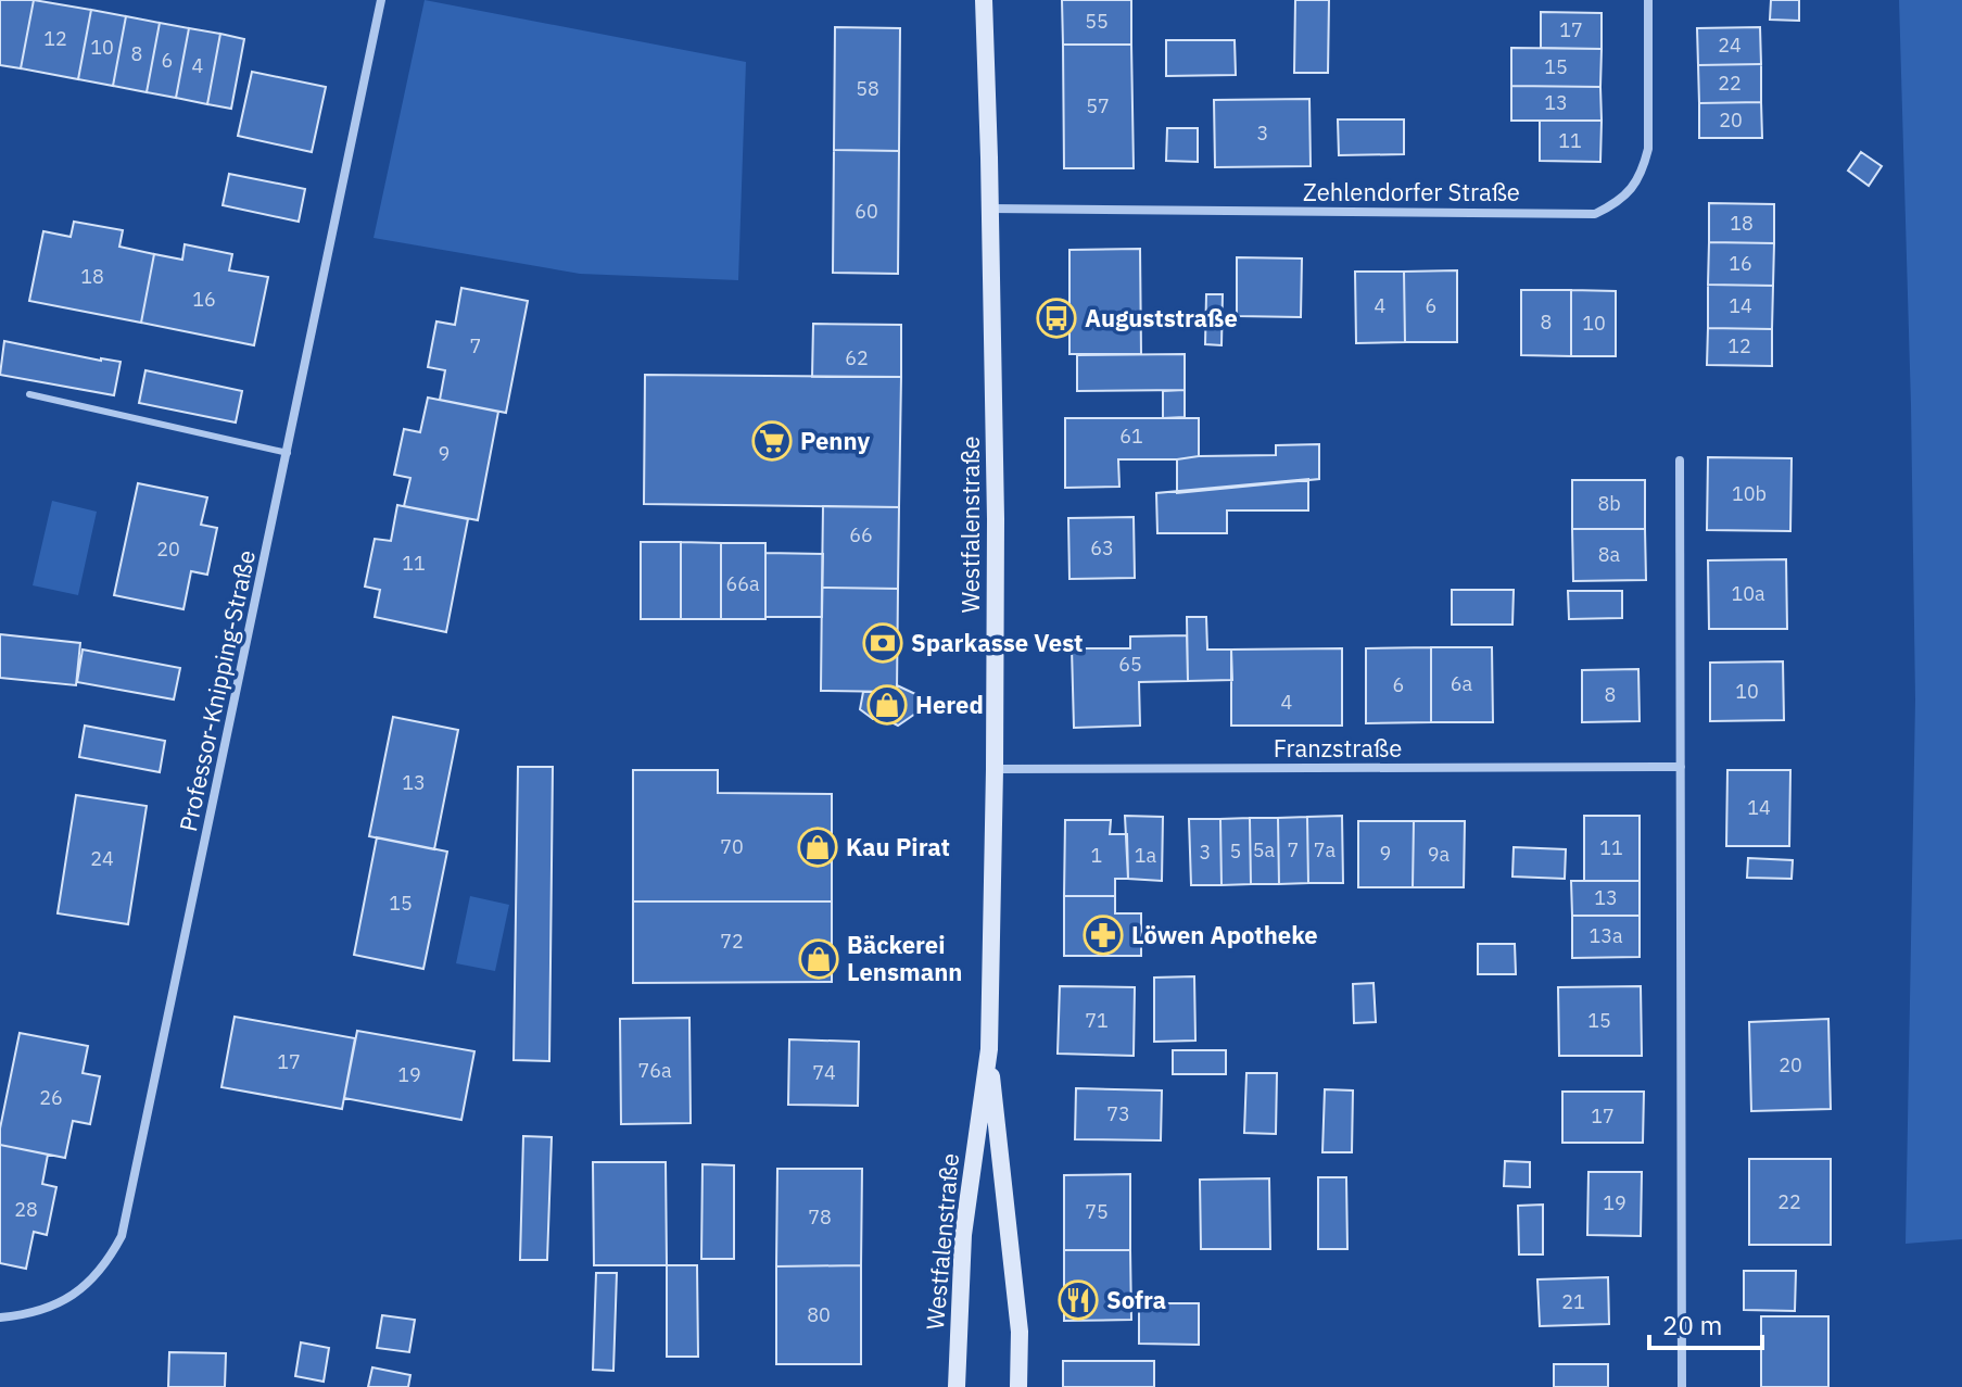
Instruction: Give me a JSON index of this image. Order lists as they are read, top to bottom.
{
  "streets": {
    "main road": ["Westfalenstraße"],
    "street": ["Zehlendorfer Straße", "Professor-Knipping-Straße", "Franzstraße"]
  },
  "crossings": [
    ["Zehlendorfer Straße", "Westfalenstraße"],
    ["Westfalenstraße", "Franzstraße"]
  ],
  "places": {
    "bus stop": ["Auguststraße"],
    "supermarket": ["Penny"],
    "bank": ["Sparkasse Vest"],
    "shop": ["Hered", "Kau Pirat", "Bäckerei Lensmann"],
    "pharmacy": ["Löwen Apotheke"],
    "restaurant": ["Sofra"]
  },
  "house_numbers": [
    "55",
    "17",
    "12",
    "24",
    "10",
    "8",
    "6",
    "4",
    "15",
    "22",
    "58",
    "13",
    "57",
    "20",
    "3",
    "11",
    "60",
    "18",
    "16",
    "18",
    "16",
    "4",
    "6",
    "14",
    "8",
    "10",
    "7",
    "12",
    "62",
    "61",
    "9",
    "10b",
    "8b",
    "66",
    "63",
    "20",
    "8a",
    "11",
    "66a",
    "10a",
    "65",
    "6a",
    "6",
    "10",
    "8",
    "4",
    "13",
    "14",
    "70",
    "11",
    "5a",
    "7",
    "7a",
    "5",
    "3",
    "9",
    "9a",
    "1",
    "1a",
    "24",
    "13",
    "15",
    "13a",
    "72",
    "71",
    "15",
    "17",
    "20",
    "76a",
    "74",
    "19",
    "26",
    "73",
    "17",
    "22",
    "19",
    "28",
    "75",
    "78",
    "21",
    "80"
  ],
  "scale_bar": "20 m"
}
